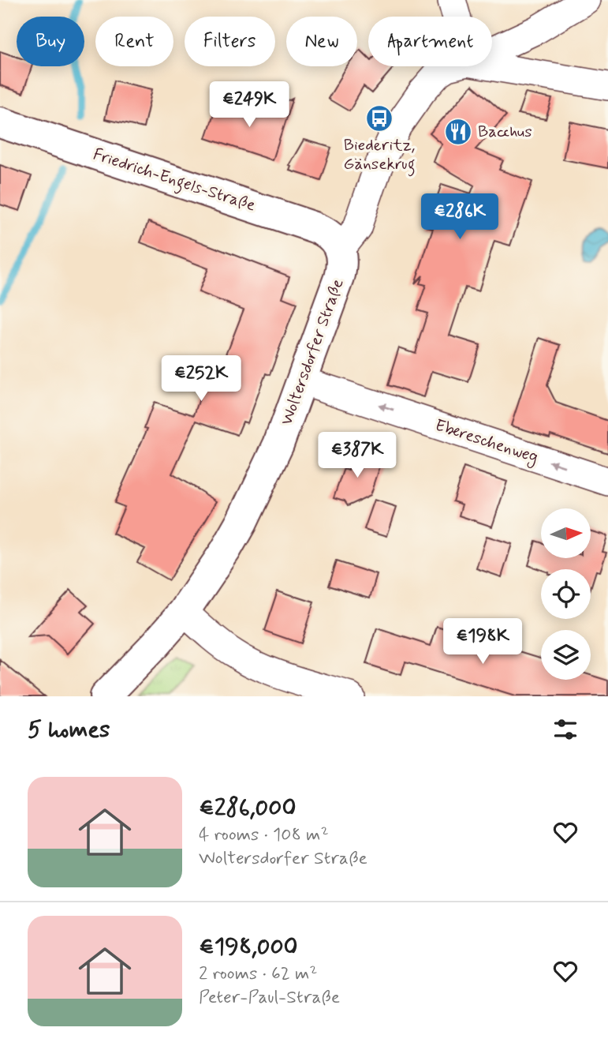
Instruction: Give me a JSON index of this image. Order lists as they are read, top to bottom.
{
  "streets": {
    "street": ["Friedrich-Engels-Straße", "Woltersdorfer Straße", "Ebereschenweg"]
  },
  "crossings": [
    ["Friedrich-Engels-Straße", "Woltersdorfer Straße"],
    ["Woltersdorfer Straße", "Ebereschenweg"]
  ],
  "one_way": ["Ebereschenweg"],
  "places": {
    "bus stop": ["Biederitz, Gänsekrug"],
    "restaurant": ["Bacchus"]
  },
  "north": "right",
  "page": {
    "chip": [
      "Buy",
      "Rent",
      "Filters",
      "New",
      "Apartment"
    ],
    "price": [
      "€249K",
      "€286K",
      "€252K",
      "€387K",
      "€198K"
    ],
    "heading": "5 homes",
    "list": [
      {
        "name": "€286,000",
        "note": "4 rooms · 108 m² · Woltersdorfer Straße"
      },
      {
        "name": "€198,000",
        "note": "2 rooms · 62 m² · Peter-Paul-Straße"
      }
    ]
  }
}
